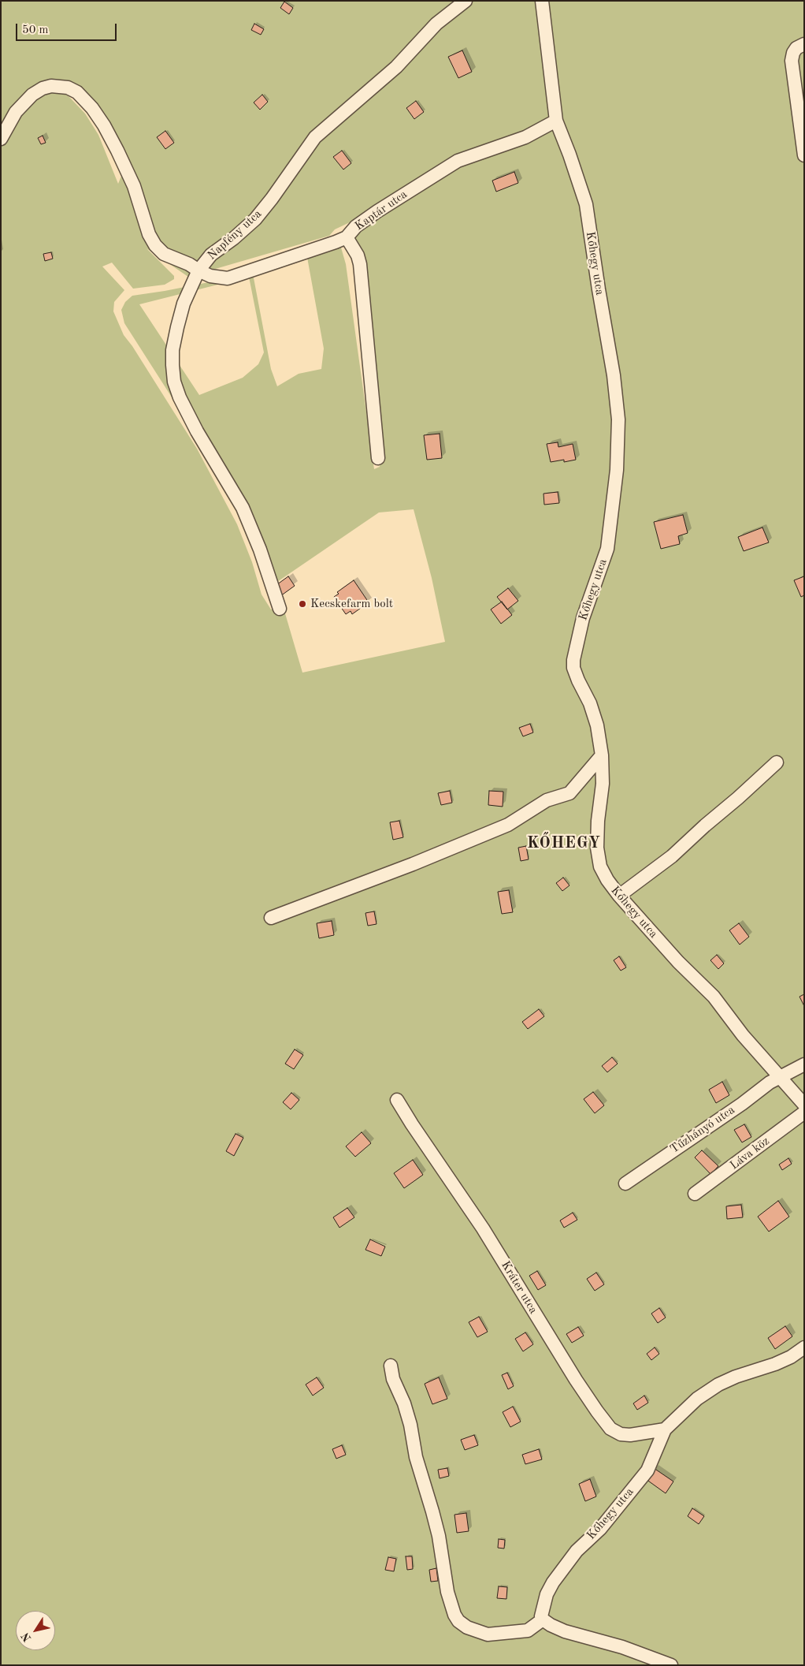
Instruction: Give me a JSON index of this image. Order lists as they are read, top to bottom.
{
  "streets": {
    "street": [
      "Kaptár utca",
      "Napfény utca",
      "Kőhegy utca",
      "Tűzhányó utca",
      "Láva köz",
      "Kráter utca"
    ]
  },
  "crossings": [
    ["Kaptár utca", "Kőhegy utca"],
    ["Kőhegy utca", "Tűzhányó utca"],
    ["Kőhegy utca", "Kráter utca"]
  ],
  "districts": ["KŐHEGY"],
  "places": ["Kecskefarm bolt"],
  "scale_bar": "50 m",
  "north": "bottom left"
}
